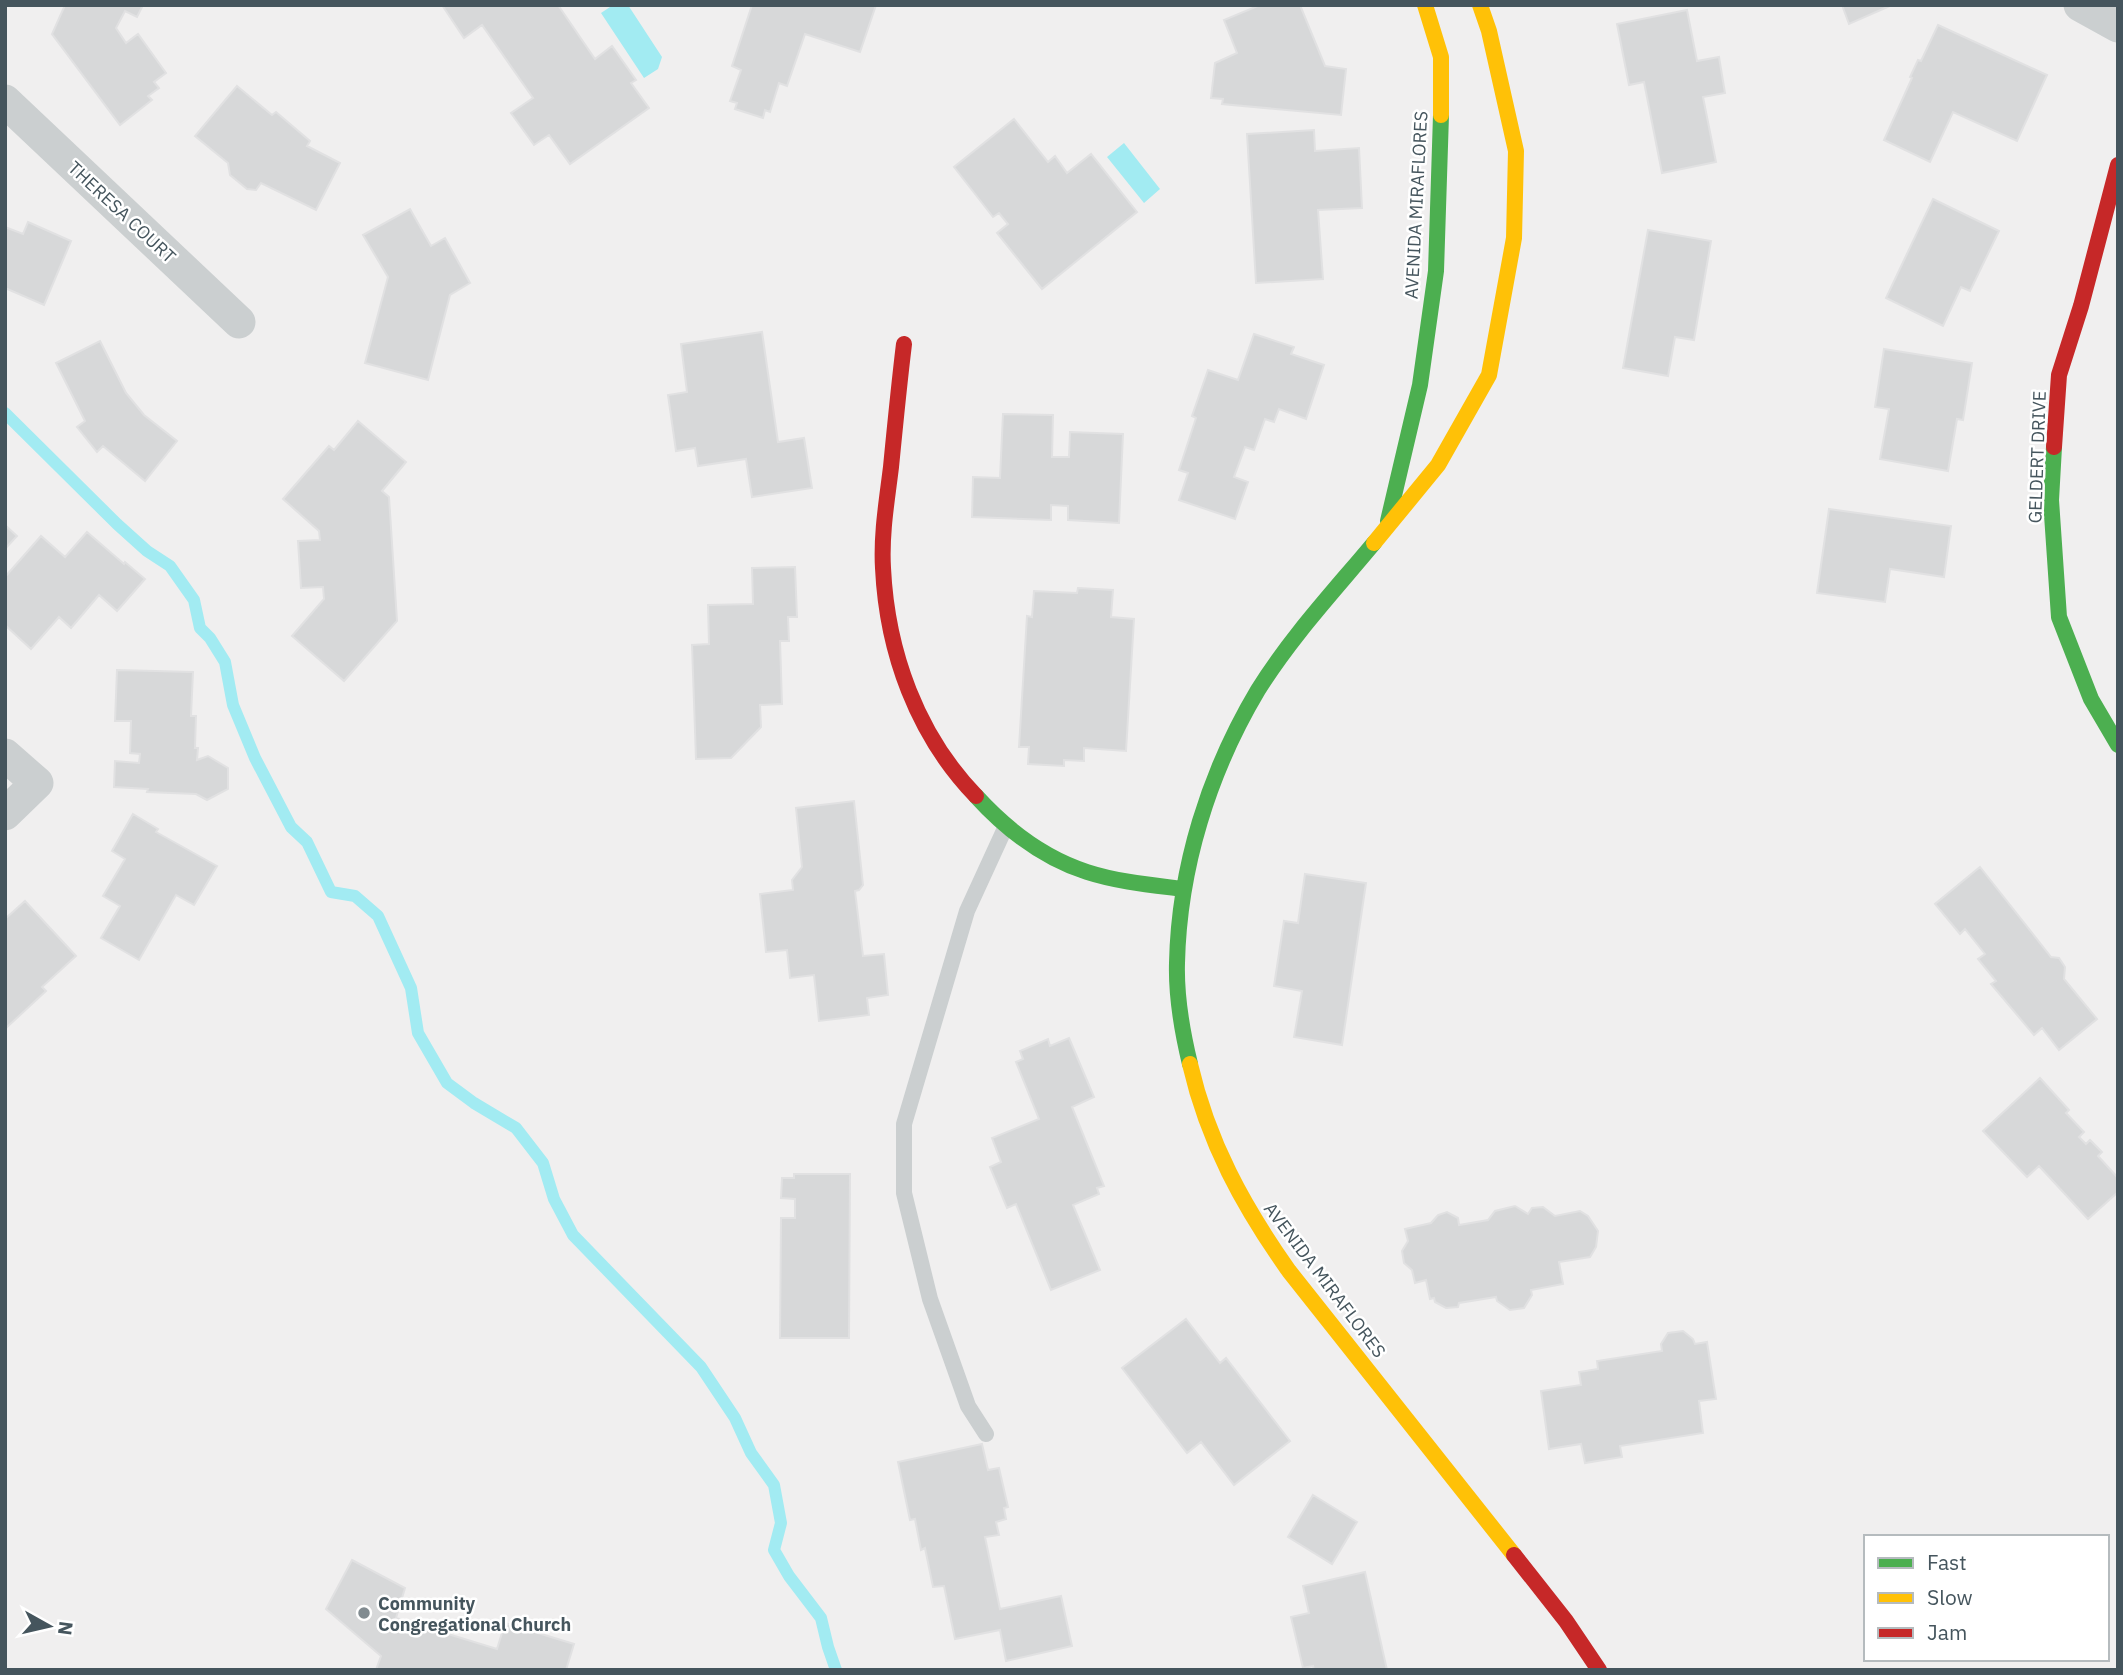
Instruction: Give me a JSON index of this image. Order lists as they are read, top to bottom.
{
  "streets": {
    "street": ["AVENIDA MIRAFLORES", "THERESA COURT", "GELDERT DRIVE"]
  },
  "places": ["Community Congregational Church"],
  "legend": ["Fast", "Slow", "Jam"],
  "north": "right"
}
